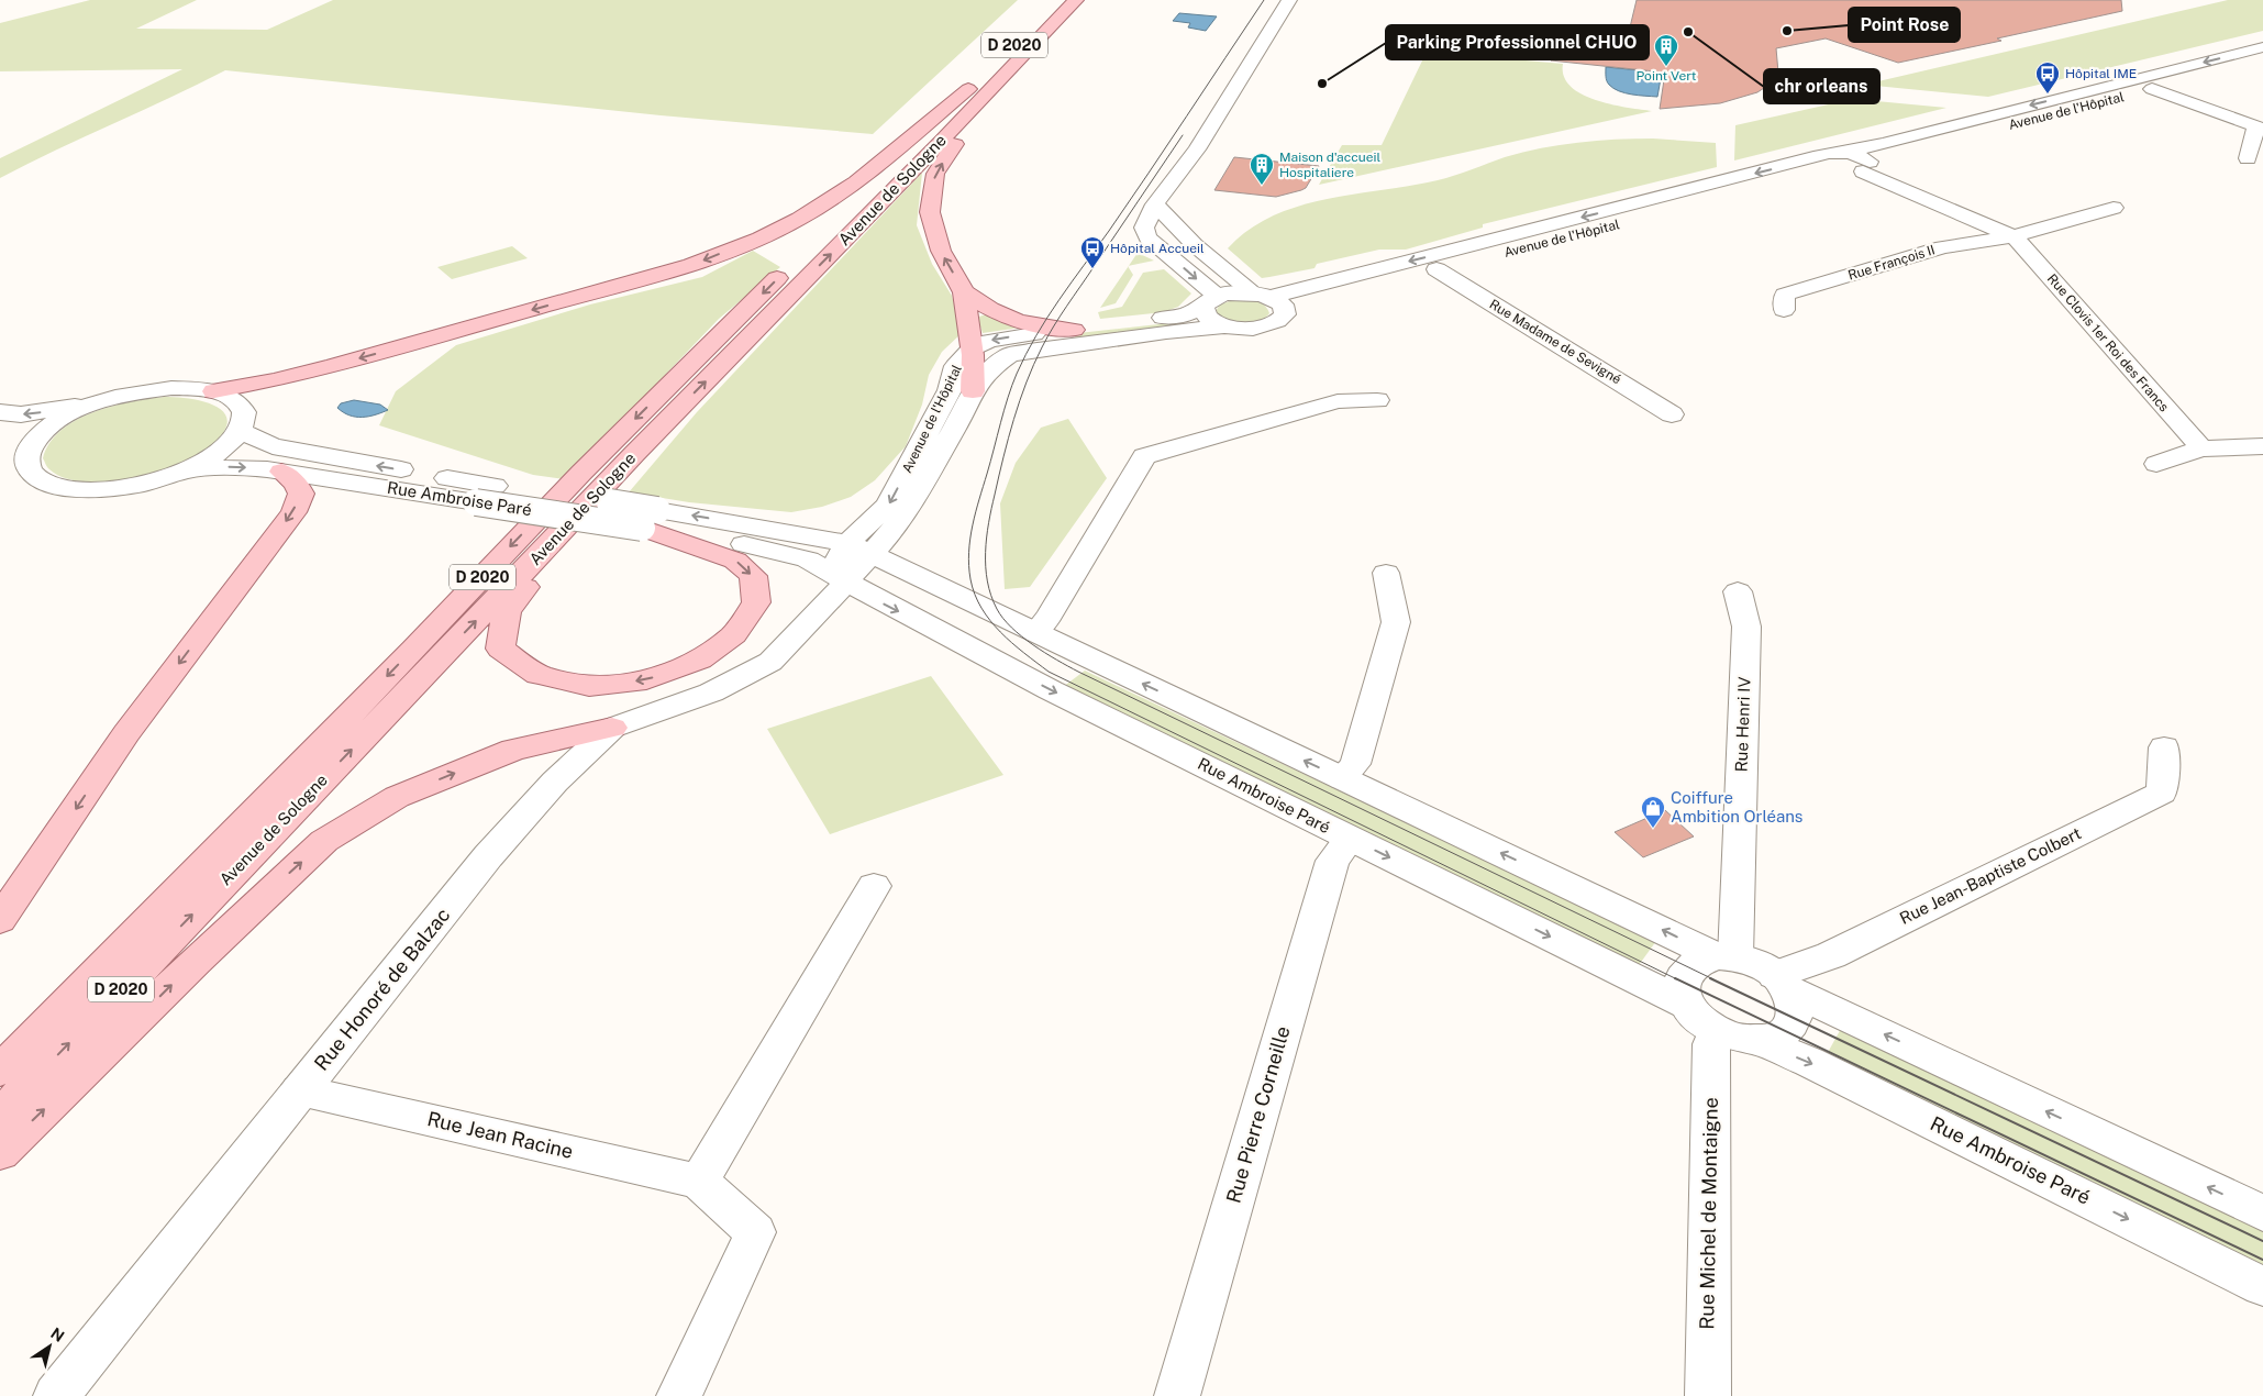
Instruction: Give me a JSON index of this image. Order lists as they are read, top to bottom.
{
  "streets": {
    "main road": ["D 2020", "Avenue de Sologne"],
    "street": [
      "Avenue de l'Hôpital",
      "Rue François II",
      "Rue Madame de Sevigné",
      "Rue Clovis 1er Roi des Francs",
      "Rue Ambroise Paré",
      "Rue Henri IV",
      "Rue Jean-Baptiste Colbert",
      "Rue Honoré de Balzac",
      "Rue Pierre Corneille",
      "Rue Jean Racine",
      "Rue Michel de Montaigne"
    ]
  },
  "crossings": [
    ["Avenue de l'Hôpital", "Rue Madame de Sevigné"],
    ["Avenue de l'Hôpital", "Rue Ambroise Paré"],
    ["Rue François II", "Rue Clovis 1er Roi des Francs"],
    ["Rue Ambroise Paré", "Rue Henri IV"],
    ["Rue Ambroise Paré", "Rue Jean-Baptiste Colbert"],
    ["Rue Ambroise Paré", "Rue Honoré de Balzac"],
    ["Rue Ambroise Paré", "Rue Pierre Corneille"],
    ["Rue Ambroise Paré", "Rue Michel de Montaigne"],
    ["Rue Henri IV", "Rue Jean-Baptiste Colbert"],
    ["Rue Henri IV", "Rue Michel de Montaigne"],
    ["Rue Jean-Baptiste Colbert", "Rue Michel de Montaigne"],
    ["Rue Honoré de Balzac", "Rue Jean Racine"]
  ],
  "places": {
    "other": ["Point Rose", "chr orleans", "Parking Professionnel CHUO"],
    "building": ["Point Vert", "Maison d'accueil Hospitaliere"],
    "bus stop": ["Hôpital IME", "Hôpital Accueil"],
    "shop": ["Coiffure Ambition Orléans"]
  },
  "north": "top right"
}
